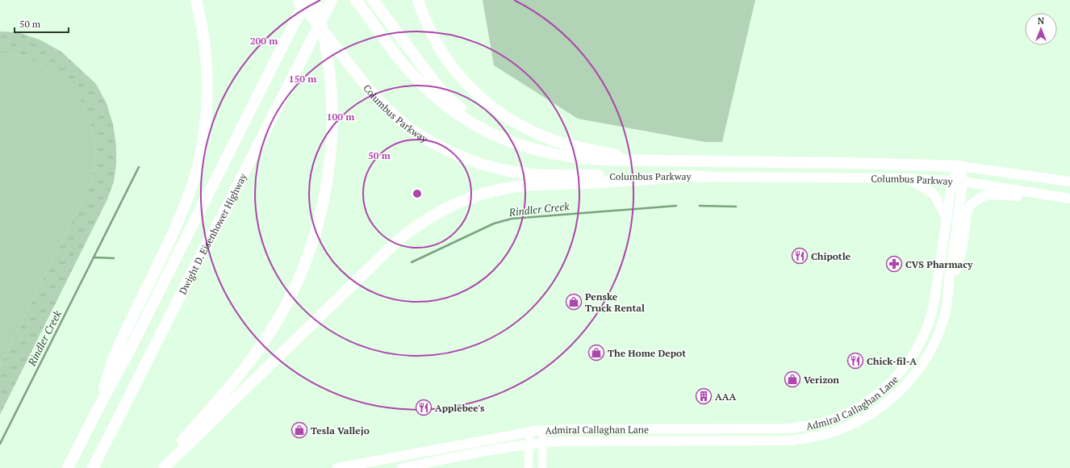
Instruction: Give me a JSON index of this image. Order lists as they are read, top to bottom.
{
  "streets": {
    "highway": ["Columbus Parkway", "Dwight D. Eisenhower Highway"],
    "main road": ["Admiral Callaghan Lane"]
  },
  "crossings": [
    ["Columbus Parkway", "Admiral Callaghan Lane"]
  ],
  "water": ["Rindler Creek"],
  "places": {
    "restaurant": ["Chipotle", "Chick-fil-A", "Applebee's"],
    "pharmacy": ["CVS Pharmacy"],
    "shop": [
      "Penske Truck Rental",
      "The Home Depot",
      "Verizon",
      "Tesla Vallejo"
    ],
    "building": ["AAA"]
  },
  "scale_bar": "50 m",
  "north": "top",
  "rings": [
    "200 m",
    "150 m",
    "100 m",
    "50 m"
  ]
}
